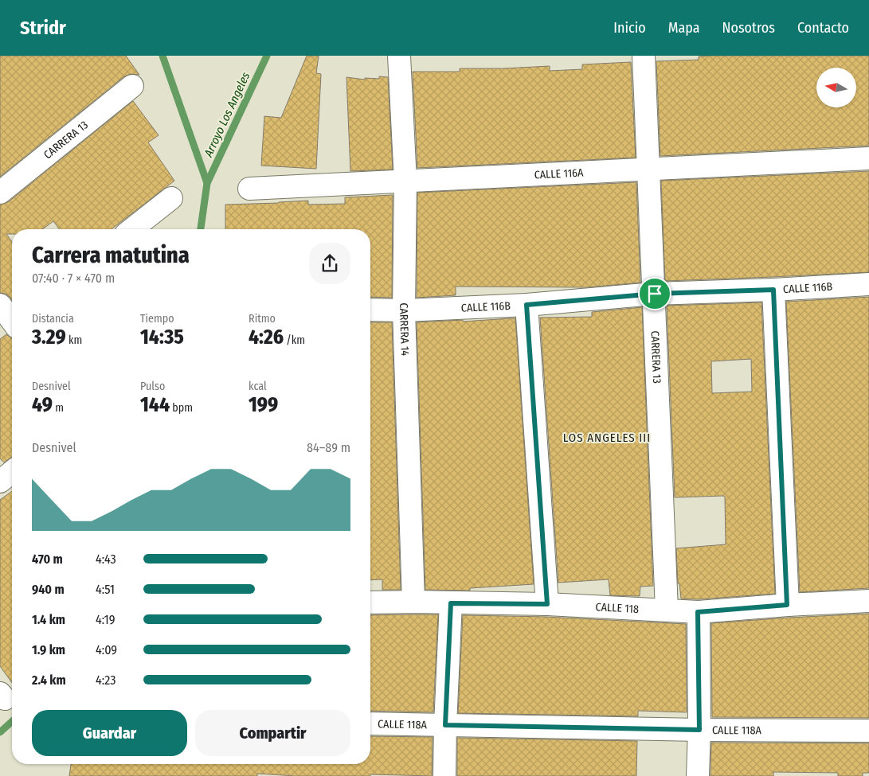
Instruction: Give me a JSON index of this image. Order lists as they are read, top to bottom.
{
  "streets": {
    "street": [
      "CARRERA 13",
      "CALLE 116A",
      "CALLE 116B",
      "CARRERA 14",
      "CALLE 118",
      "CALLE 118A"
    ]
  },
  "crossings": [
    ["CARRERA 13", "CALLE 116A"],
    ["CARRERA 13", "CALLE 116B"],
    ["CARRERA 13", "CALLE 118"],
    ["CALLE 116A", "CARRERA 14"],
    ["CALLE 116B", "CARRERA 14"],
    ["CARRERA 14", "CALLE 118"]
  ],
  "districts": ["LOS ANGELES III"],
  "water": ["Arroyo Los Angeles"],
  "north": "left",
  "page": {
    "header": "Stridr",
    "nav": [
      "Inicio",
      "Mapa",
      "Nosotros",
      "Contacto"
    ],
    "heading": ["Carrera matutina", "07:40 · 7 × 470 m"],
    "stats": [
      ["Distancia", "3.29 km"],
      ["Tiempo", "14:35"],
      ["Ritmo", "4:26 /km"],
      ["Desnivel", "49 m"],
      ["Pulso", "144 bpm"],
      ["kcal", "199"]
    ],
    "chart": ["Desnivel", "84–89 m"],
    "list": [
      {
        "name": "470 m",
        "note": "4:43"
      },
      {
        "name": "940 m",
        "note": "4:51"
      },
      {
        "name": "1.4 km",
        "note": "4:19"
      },
      {
        "name": "1.9 km",
        "note": "4:09"
      },
      {
        "name": "2.4 km",
        "note": "4:23"
      }
    ],
    "buttons": ["Guardar", "Compartir"]
  }
}
